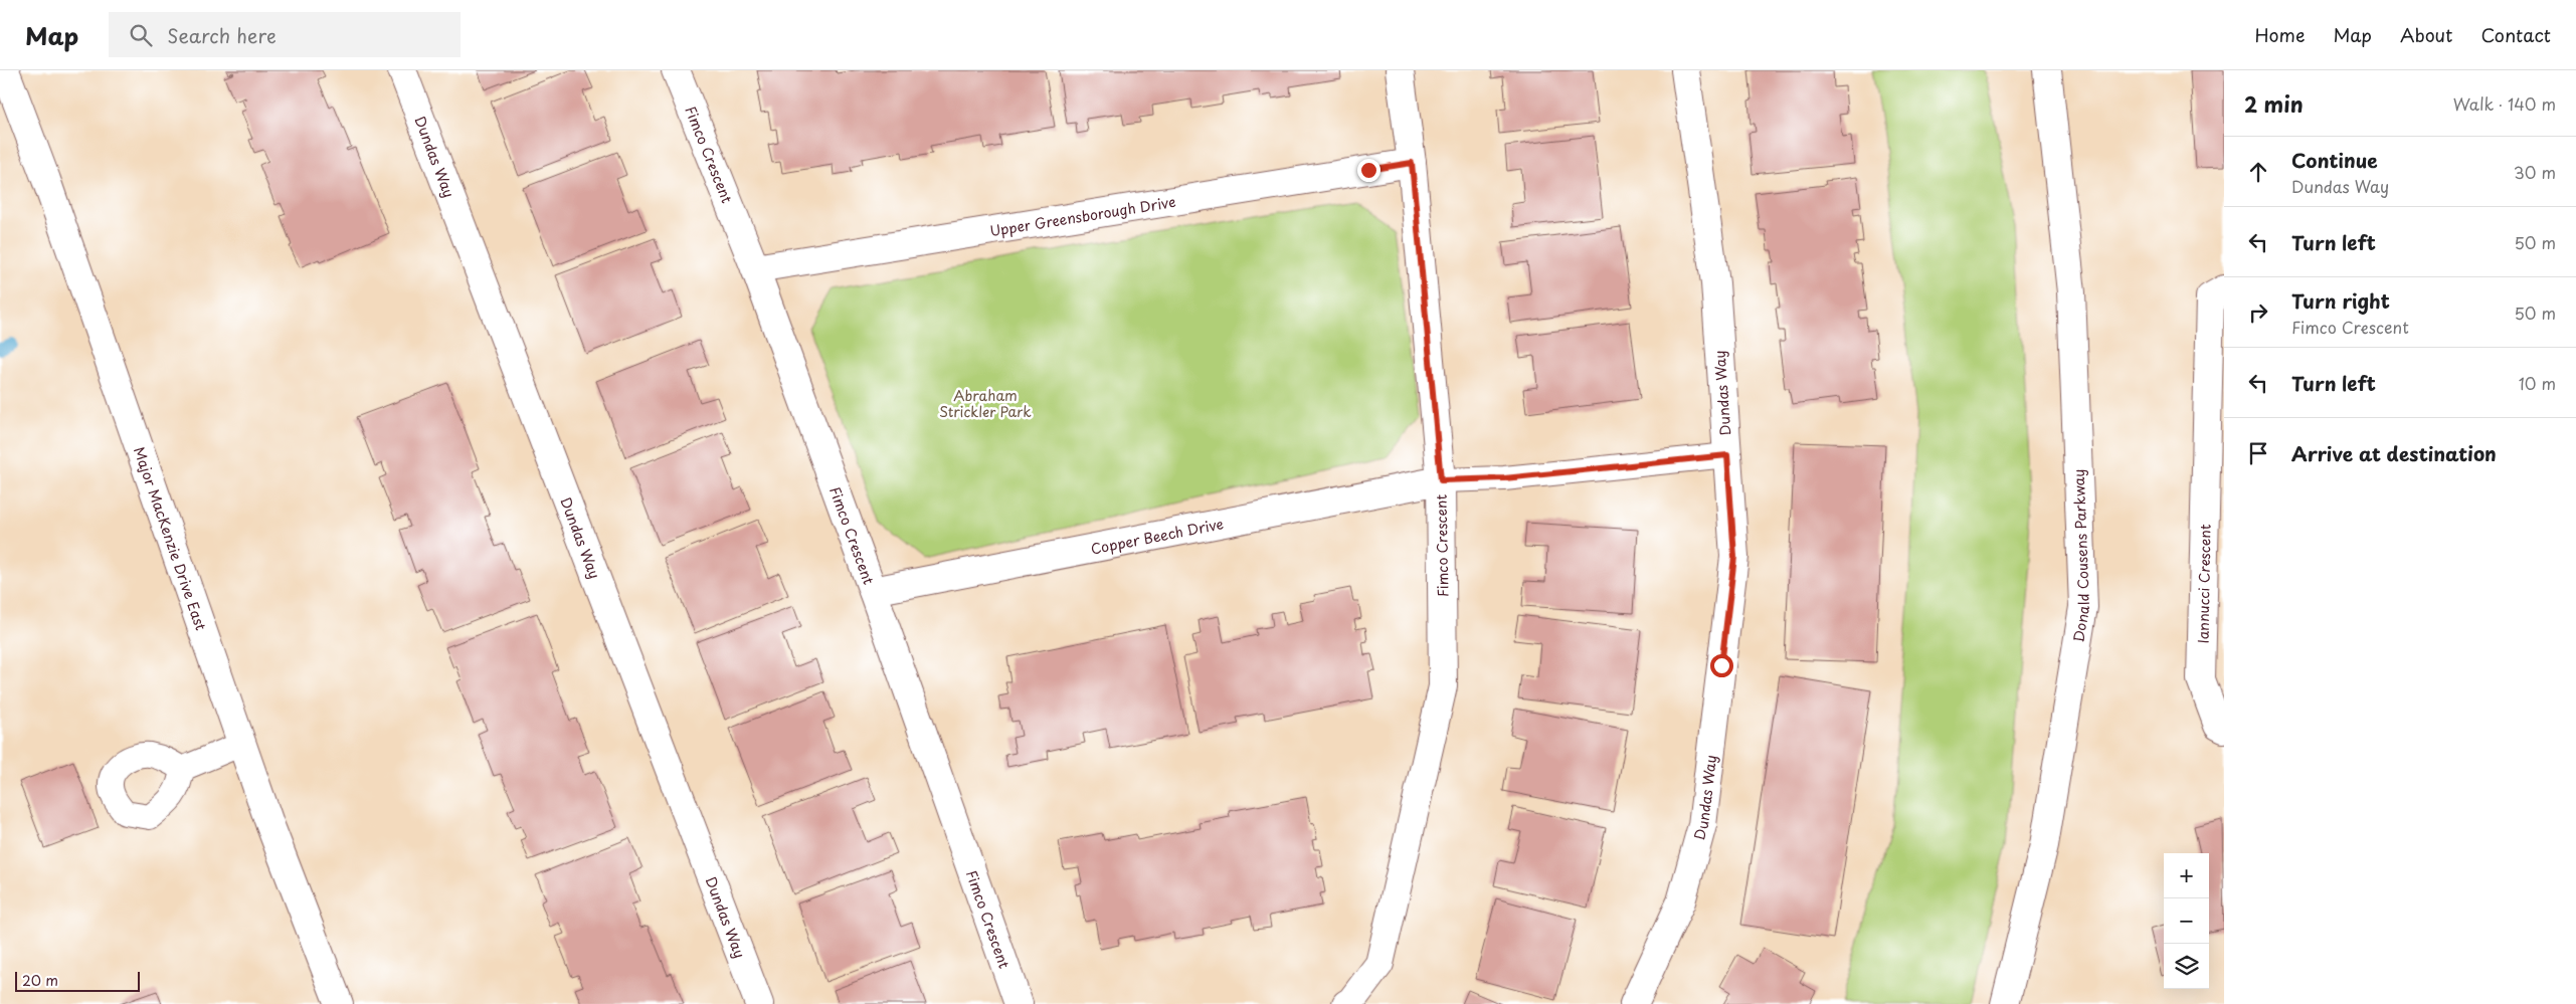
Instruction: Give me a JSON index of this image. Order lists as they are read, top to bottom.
{
  "streets": {
    "street": [
      "Fimco Crescent",
      "Dundas Way",
      "Upper Greensborough Drive",
      "Copper Beech Drive",
      "Major MacKenzie Drive East",
      "Donald Cousens Parkway",
      "Iannucci Crescent"
    ]
  },
  "crossings": [
    ["Fimco Crescent", "Upper Greensborough Drive"],
    ["Fimco Crescent", "Copper Beech Drive"]
  ],
  "parks": ["Abraham Strickler Park"],
  "scale_bar": "20 m",
  "page": {
    "header": "Map",
    "search": "Search here",
    "nav": [
      "Home",
      "Map",
      "About",
      "Contact"
    ],
    "heading": ["2 min", "Walk · 140 m"],
    "list": [
      ["Continue", "Dundas Way", "30 m"],
      ["Turn left", "50 m"],
      ["Turn right", "Fimco Crescent", "50 m"],
      ["Turn left", "10 m"],
      "Arrive at destination"
    ],
    "map_buttons": ["+", "−"],
    "scale": "20 m"
  }
}
